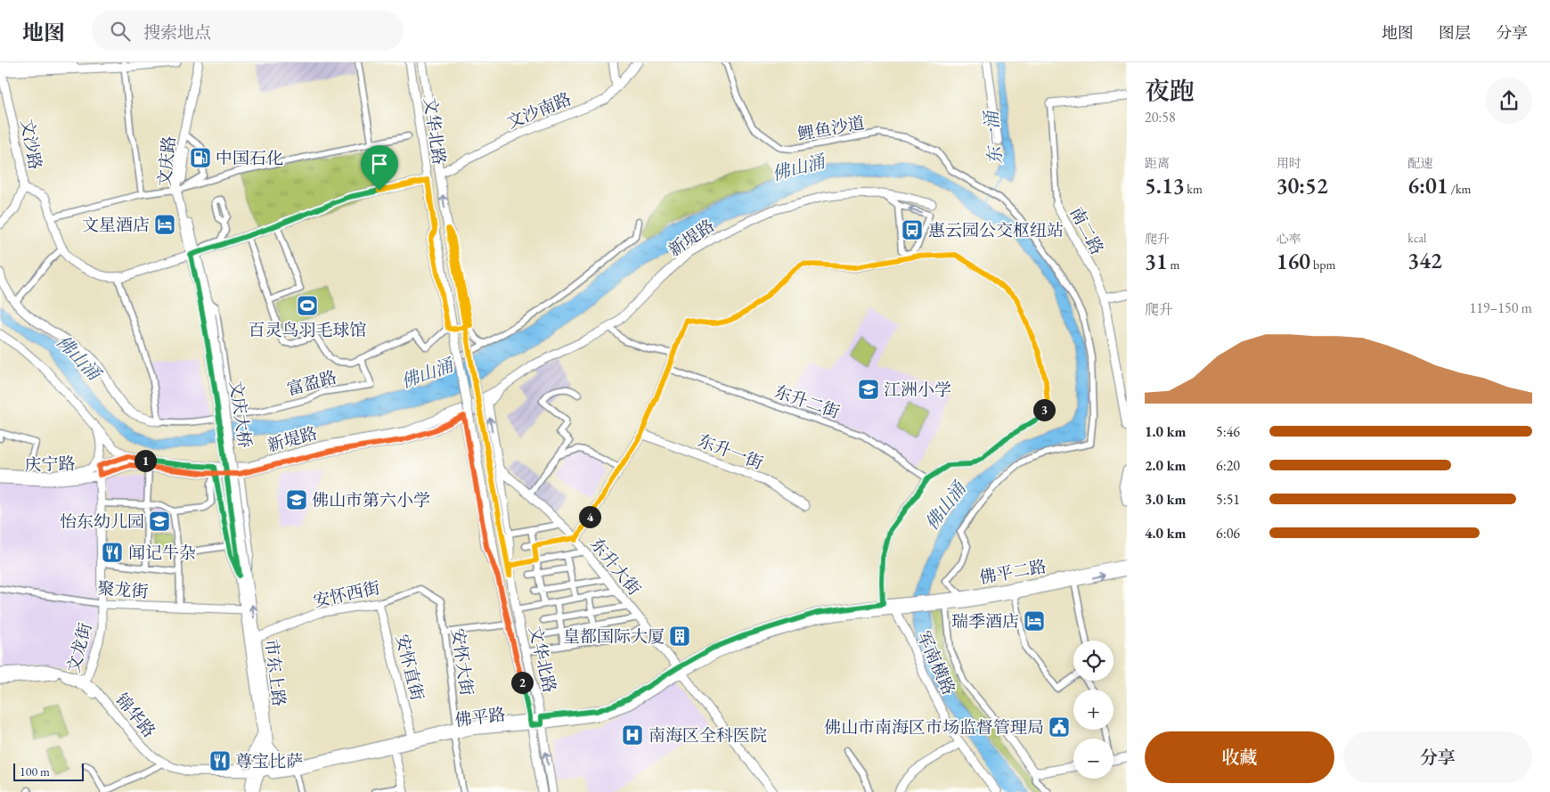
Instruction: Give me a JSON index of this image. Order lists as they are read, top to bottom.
{
  "streets": {
    "main road": [
      "文沙南路",
      "文华北路",
      "文沙路",
      "文庆路",
      "南二路",
      "新堤路",
      "富盈路",
      "文庆大桥",
      "东升一街",
      "庆宁路",
      "东升大街",
      "佛平二路",
      "聚龙街",
      "安怀西街",
      "文龙街",
      "军南横路",
      "安怀直街",
      "市东上路",
      "锦华路",
      "佛平路"
    ],
    "street": ["鲤鱼沙道", "东升二街", "安怀大街"]
  },
  "crossings": [
    ["文沙南路", "文华北路"],
    ["鲤鱼沙道", "佛平二路"],
    ["文华北路", "佛平路"],
    ["文庆路", "文庆大桥"],
    ["新堤路", "庆宁路"],
    ["新堤路", "文龙街"],
    ["文庆大桥", "市东上路"],
    ["庆宁路", "文龙街"],
    ["东升大街", "佛平路"],
    ["佛平二路", "佛平路"],
    ["聚龙街", "文龙街"],
    ["聚龙街", "市东上路"],
    ["安怀西街", "安怀大街"],
    ["安怀西街", "安怀直街"],
    ["安怀西街", "市东上路"],
    ["文龙街", "锦华路"],
    ["安怀大街", "佛平路"],
    ["军南横路", "佛平路"],
    ["安怀直街", "佛平路"],
    ["市东上路", "锦华路"],
    ["市东上路", "佛平路"],
    ["锦华路", "佛平路"]
  ],
  "water": ["东一涌", "佛山涌"],
  "places": {
    "fuel station": ["中国石化"],
    "hotel": ["文星酒店", "瑞季酒店"],
    "bus stop": ["惠云园公交枢纽站"],
    "sports": ["百灵鸟羽毛球馆"],
    "school or university": ["江洲小学", "佛山市第六小学", "怡东幼儿园"],
    "restaurant": ["闻记牛杂", "尊宝比萨"],
    "building": ["皇都国际大厦"],
    "public building": ["佛山市南海区市场监督管理局"],
    "hospital": ["南海区全科医院"]
  },
  "scale_bar": "100 m",
  "page": {
    "header": "地图",
    "search": "搜索地点",
    "nav": ["地图", "图层", "分享"],
    "heading": ["夜跑", "20:58"],
    "stats": [
      ["距离", "5.13 km"],
      ["用时", "30:52"],
      ["配速", "6:01 /km"],
      ["爬升", "31 m"],
      ["心率", "160 bpm"],
      ["kcal", "342"]
    ],
    "chart": ["爬升", "119–150 m"],
    "pins": [
      "3",
      "1",
      "4",
      "2"
    ],
    "list": [
      {
        "name": "1.0 km",
        "note": "5:46"
      },
      {
        "name": "2.0 km",
        "note": "6:20"
      },
      {
        "name": "3.0 km",
        "note": "5:51"
      },
      {
        "name": "4.0 km",
        "note": "6:06"
      }
    ],
    "map_buttons": ["+", "−"],
    "buttons": ["收藏", "分享"],
    "scale": "100 m"
  }
}
